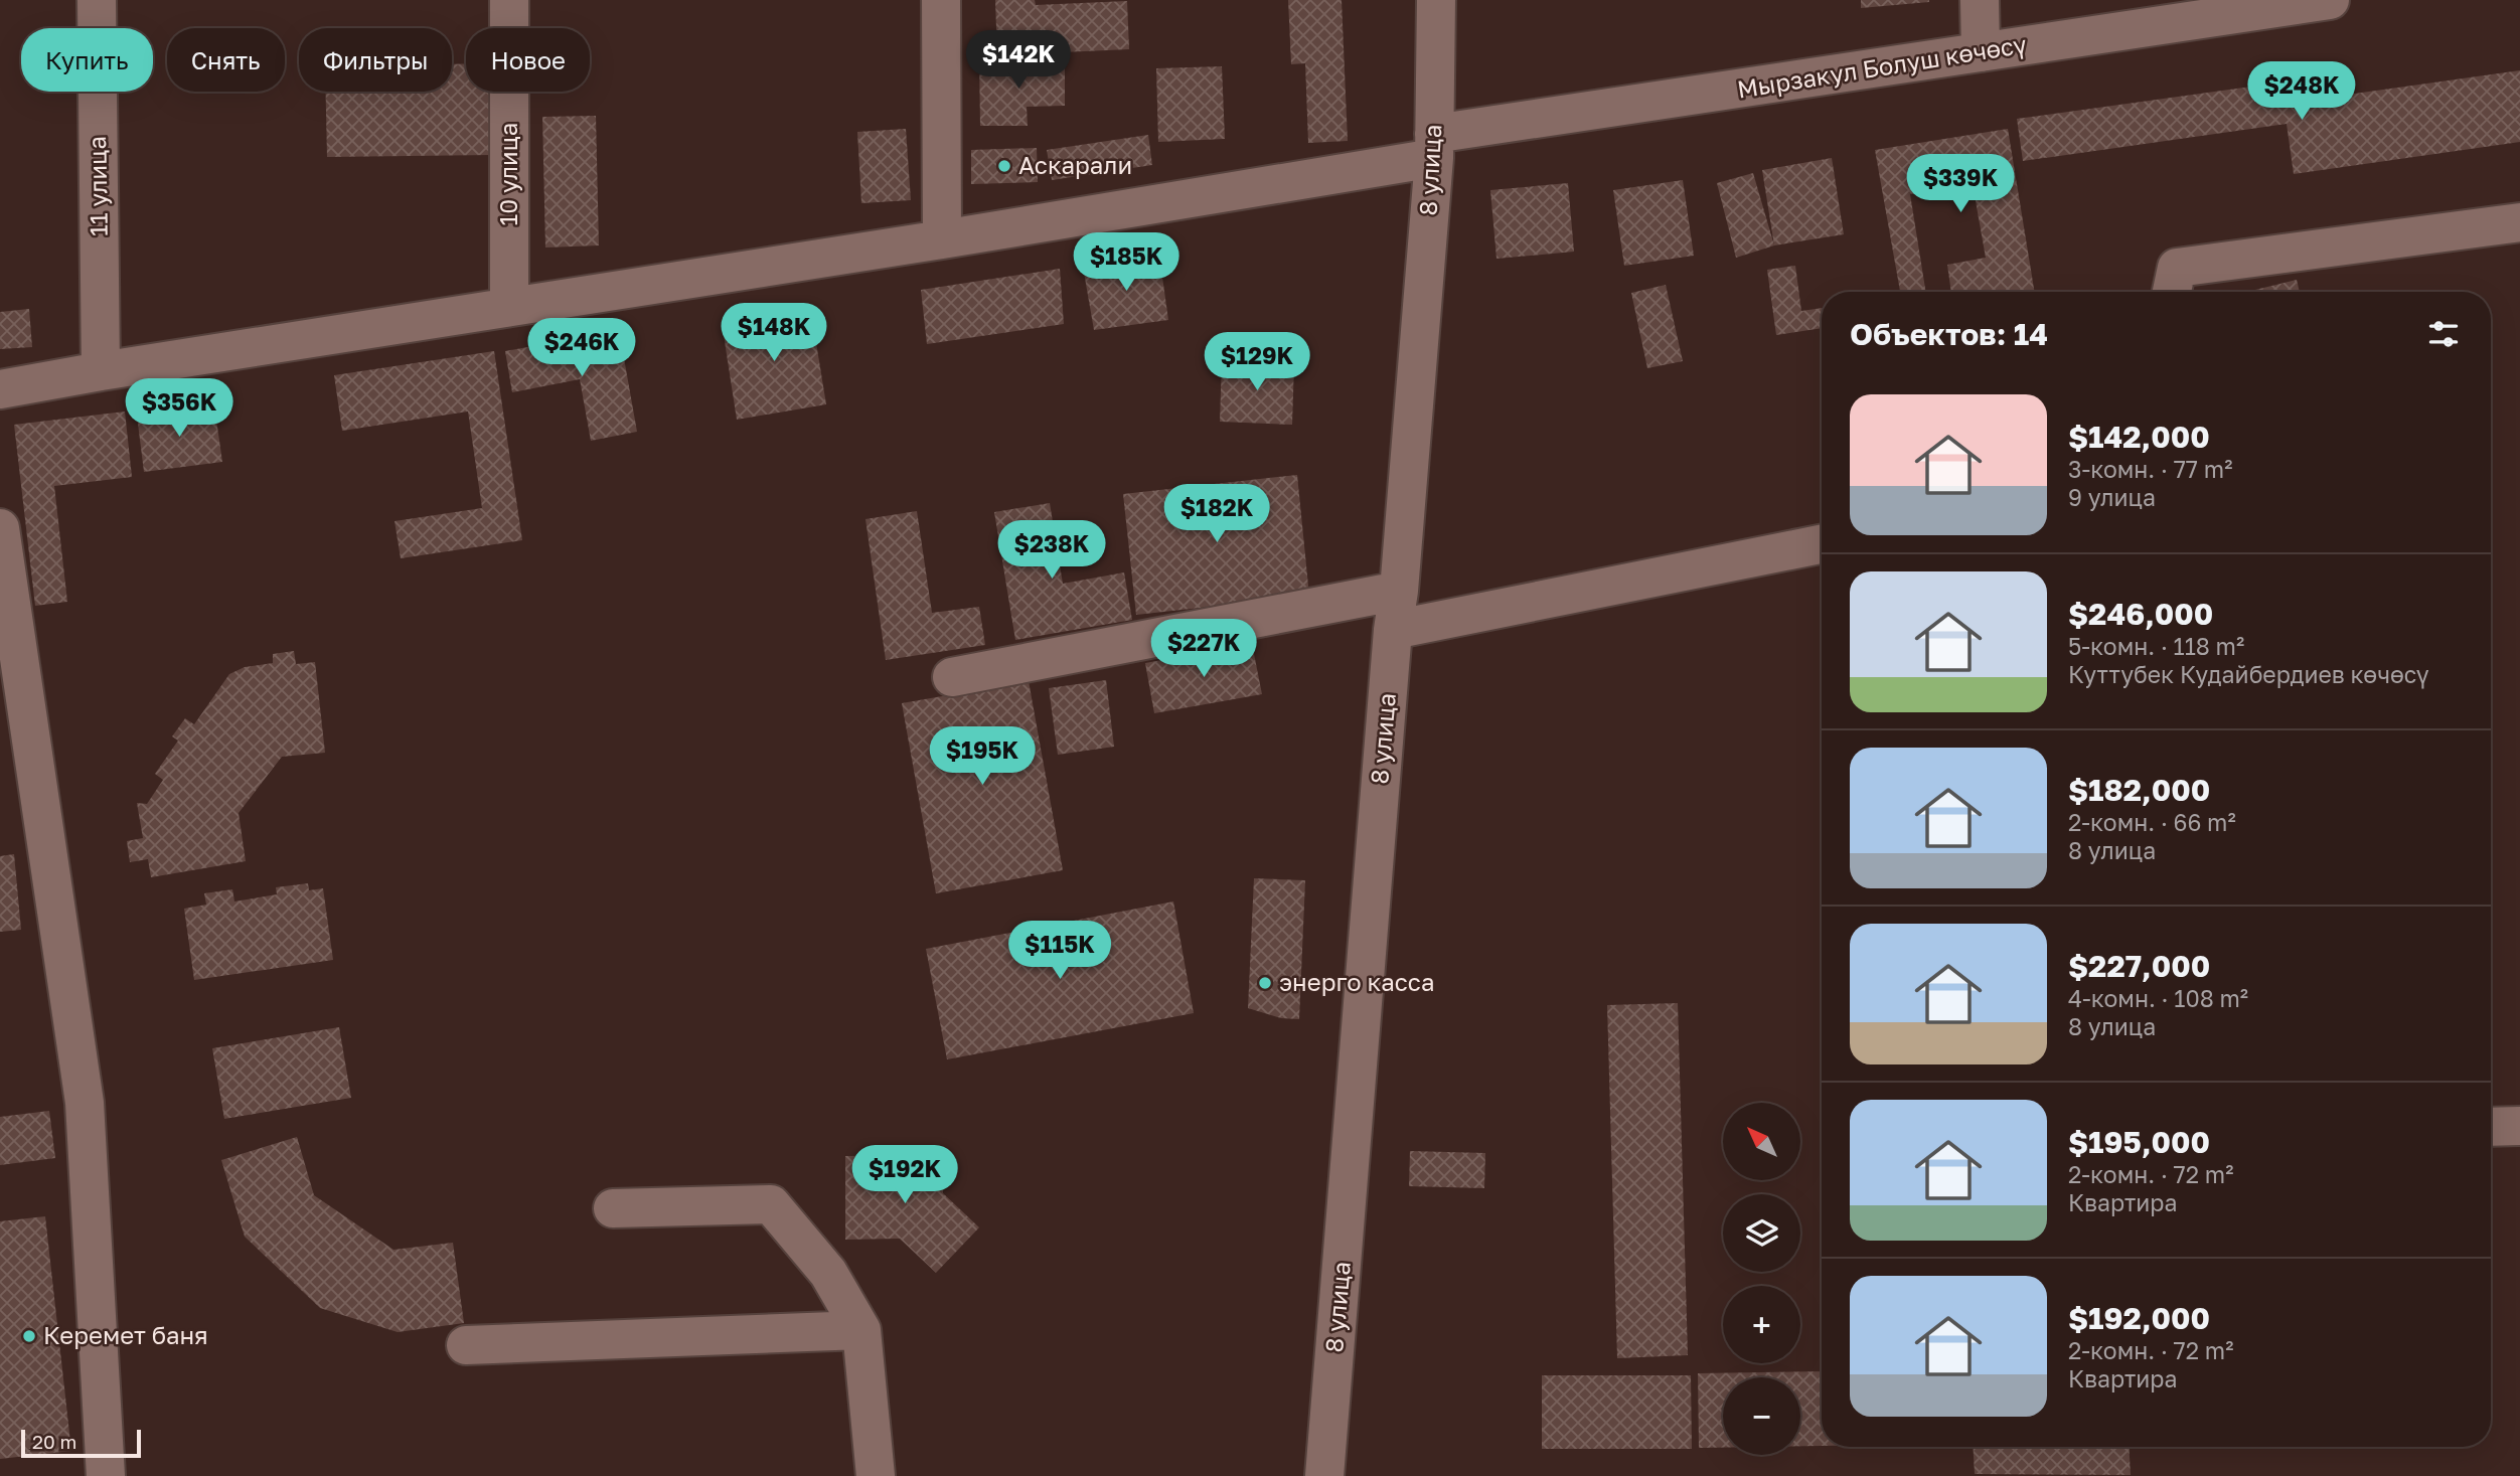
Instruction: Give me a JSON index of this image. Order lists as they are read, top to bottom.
{
  "streets": {
    "street": [
      "Мырзакул Болуш көчөсү",
      "8 улица",
      "10 улица",
      "11 улица"
    ]
  },
  "crossings": [
    ["Мырзакул Болуш көчөсү", "8 улица"],
    ["Мырзакул Болуш көчөсү", "10 улица"],
    ["Мырзакул Болуш көчөсү", "11 улица"]
  ],
  "places": ["Аскарали", "энерго касса", "Керемет баня"],
  "scale_bar": "20 m",
  "north": "top left",
  "page": {
    "chip": [
      "Купить",
      "Снять",
      "Фильтры",
      "Новое"
    ],
    "price": [
      "$142K",
      "$248K",
      "$339K",
      "$185K",
      "$148K",
      "$246K",
      "$129K",
      "$356K",
      "$182K",
      "$238K",
      "$227K",
      "$195K",
      "$115K",
      "$192K"
    ],
    "heading": "Объектов: 14",
    "list": [
      {
        "name": "$142,000",
        "note": "3-комн. · 77 m² · 9 улица"
      },
      {
        "name": "$246,000",
        "note": "5-комн. · 118 m² · Куттубек Кудайбердиев көчөсү"
      },
      {
        "name": "$182,000",
        "note": "2-комн. · 66 m² · 8 улица"
      },
      {
        "name": "$227,000",
        "note": "4-комн. · 108 m² · 8 улица"
      },
      {
        "name": "$195,000",
        "note": "2-комн. · 72 m² · Квартира"
      },
      {
        "name": "$192,000",
        "note": "2-комн. · 72 m² · Квартира"
      }
    ],
    "map_buttons": ["+", "−"],
    "scale": "20 m"
  }
}
